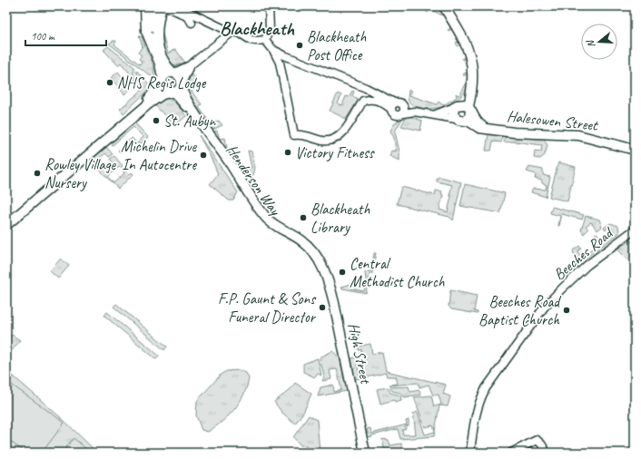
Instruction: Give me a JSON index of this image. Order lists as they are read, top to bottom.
{
  "streets": {
    "main road": ["Halesowen Street", "Henderson Way", "High Street"],
    "street": ["Beeches Road"]
  },
  "crossings": [
    ["Henderson Way", "High Street"]
  ],
  "districts": ["Blackheath"],
  "places": [
    "Blackheath Post Office",
    "NHS Regis Lodge",
    "St. Aubyn",
    "Victory Fitness",
    "Michelin Drive In Autocentre",
    "Rowley Village Nursery",
    "Blackheath Library",
    "Central Methodist Church",
    "F.P. Gaunt & Sons Funeral Director",
    "Beeches Road Baptist Church"
  ],
  "scale_bar": "100 m",
  "north": "left"
}
